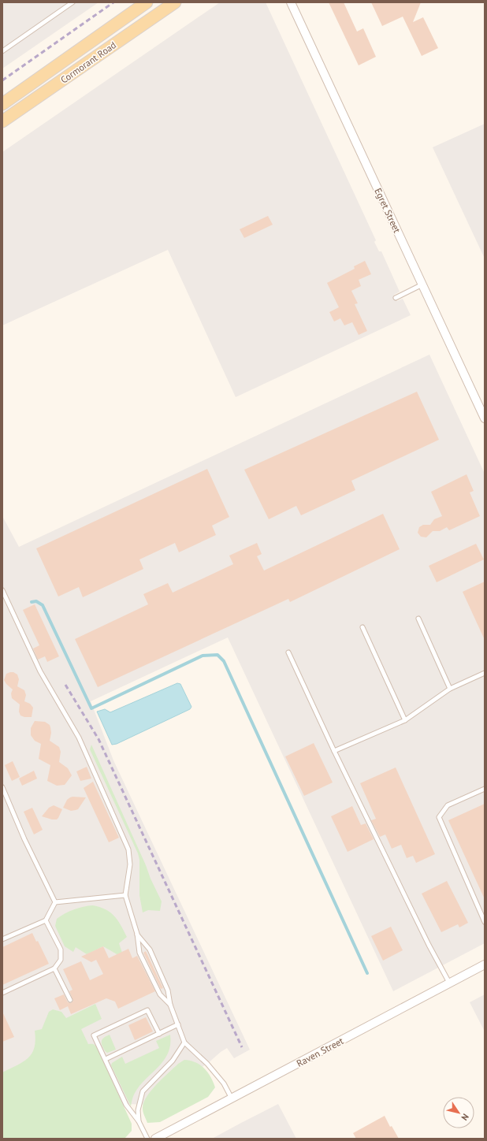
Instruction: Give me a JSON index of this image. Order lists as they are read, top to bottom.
{
  "streets": {
    "main road": ["Cormorant Road"],
    "street": ["Egret Street", "Raven Street"]
  },
  "north": "bottom right"
}
